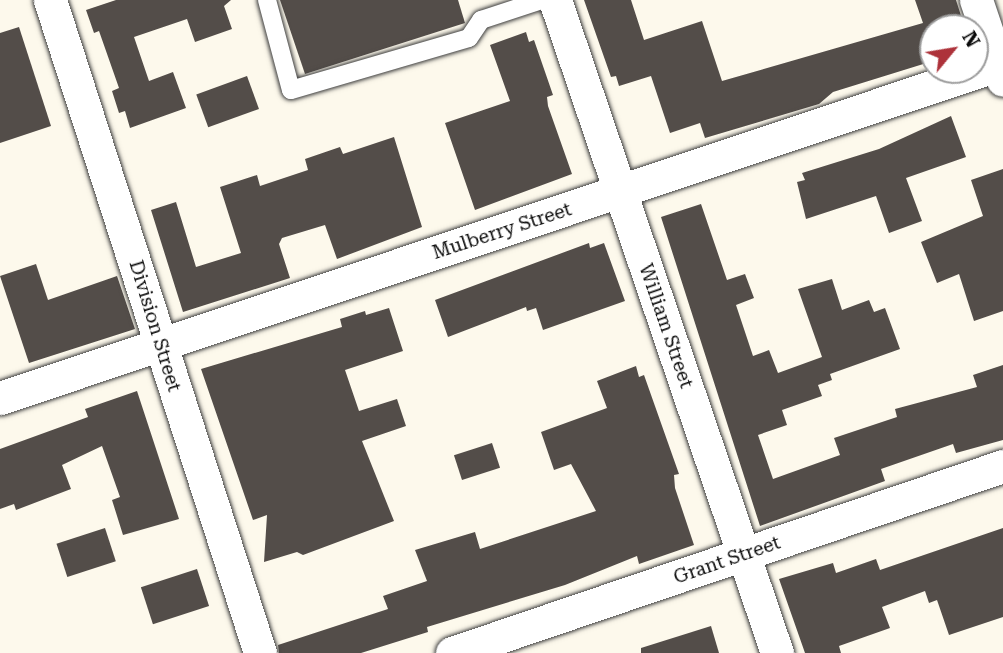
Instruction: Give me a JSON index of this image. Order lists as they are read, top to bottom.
{
  "streets": {
    "street": [
      "Mulberry Street",
      "Division Street",
      "William Street",
      "Grant Street"
    ]
  },
  "crossings": [
    ["Mulberry Street", "Division Street"],
    ["Mulberry Street", "William Street"],
    ["William Street", "Grant Street"]
  ],
  "north": "top right"
}
